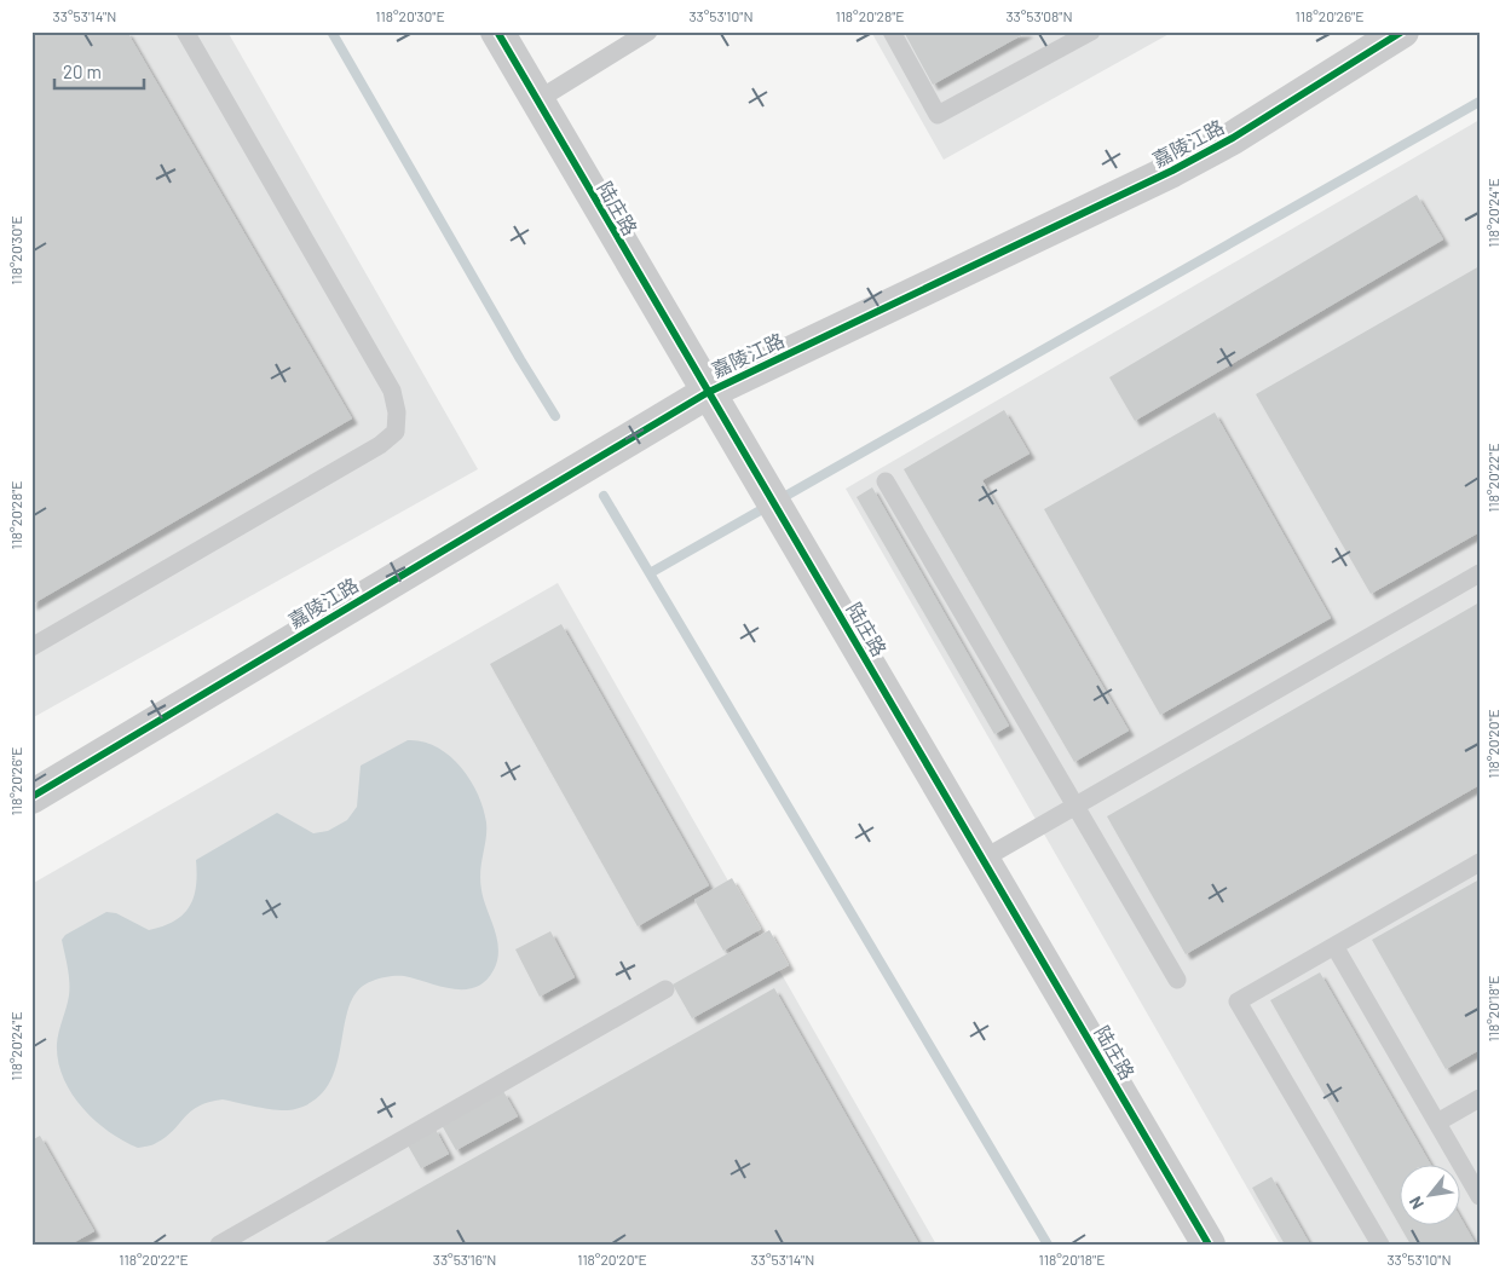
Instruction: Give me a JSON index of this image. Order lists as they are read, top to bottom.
{
  "streets": {
    "street": ["嘉陵江路", "陆庄路"]
  },
  "crossings": [
    ["嘉陵江路", "陆庄路"]
  ],
  "scale_bar": "20 m",
  "north": "bottom left",
  "coordinates": [
    "33°53'14\"N",
    "118°20'30\"E",
    "33°53'10\"N",
    "118°20'28\"E",
    "33°53'08\"N",
    "118°20'26\"E",
    "118°20'24\"E",
    "118°20'22\"E",
    "118°20'20\"E",
    "118°20'18\"E",
    "33°53'16\"N"
  ]
}
